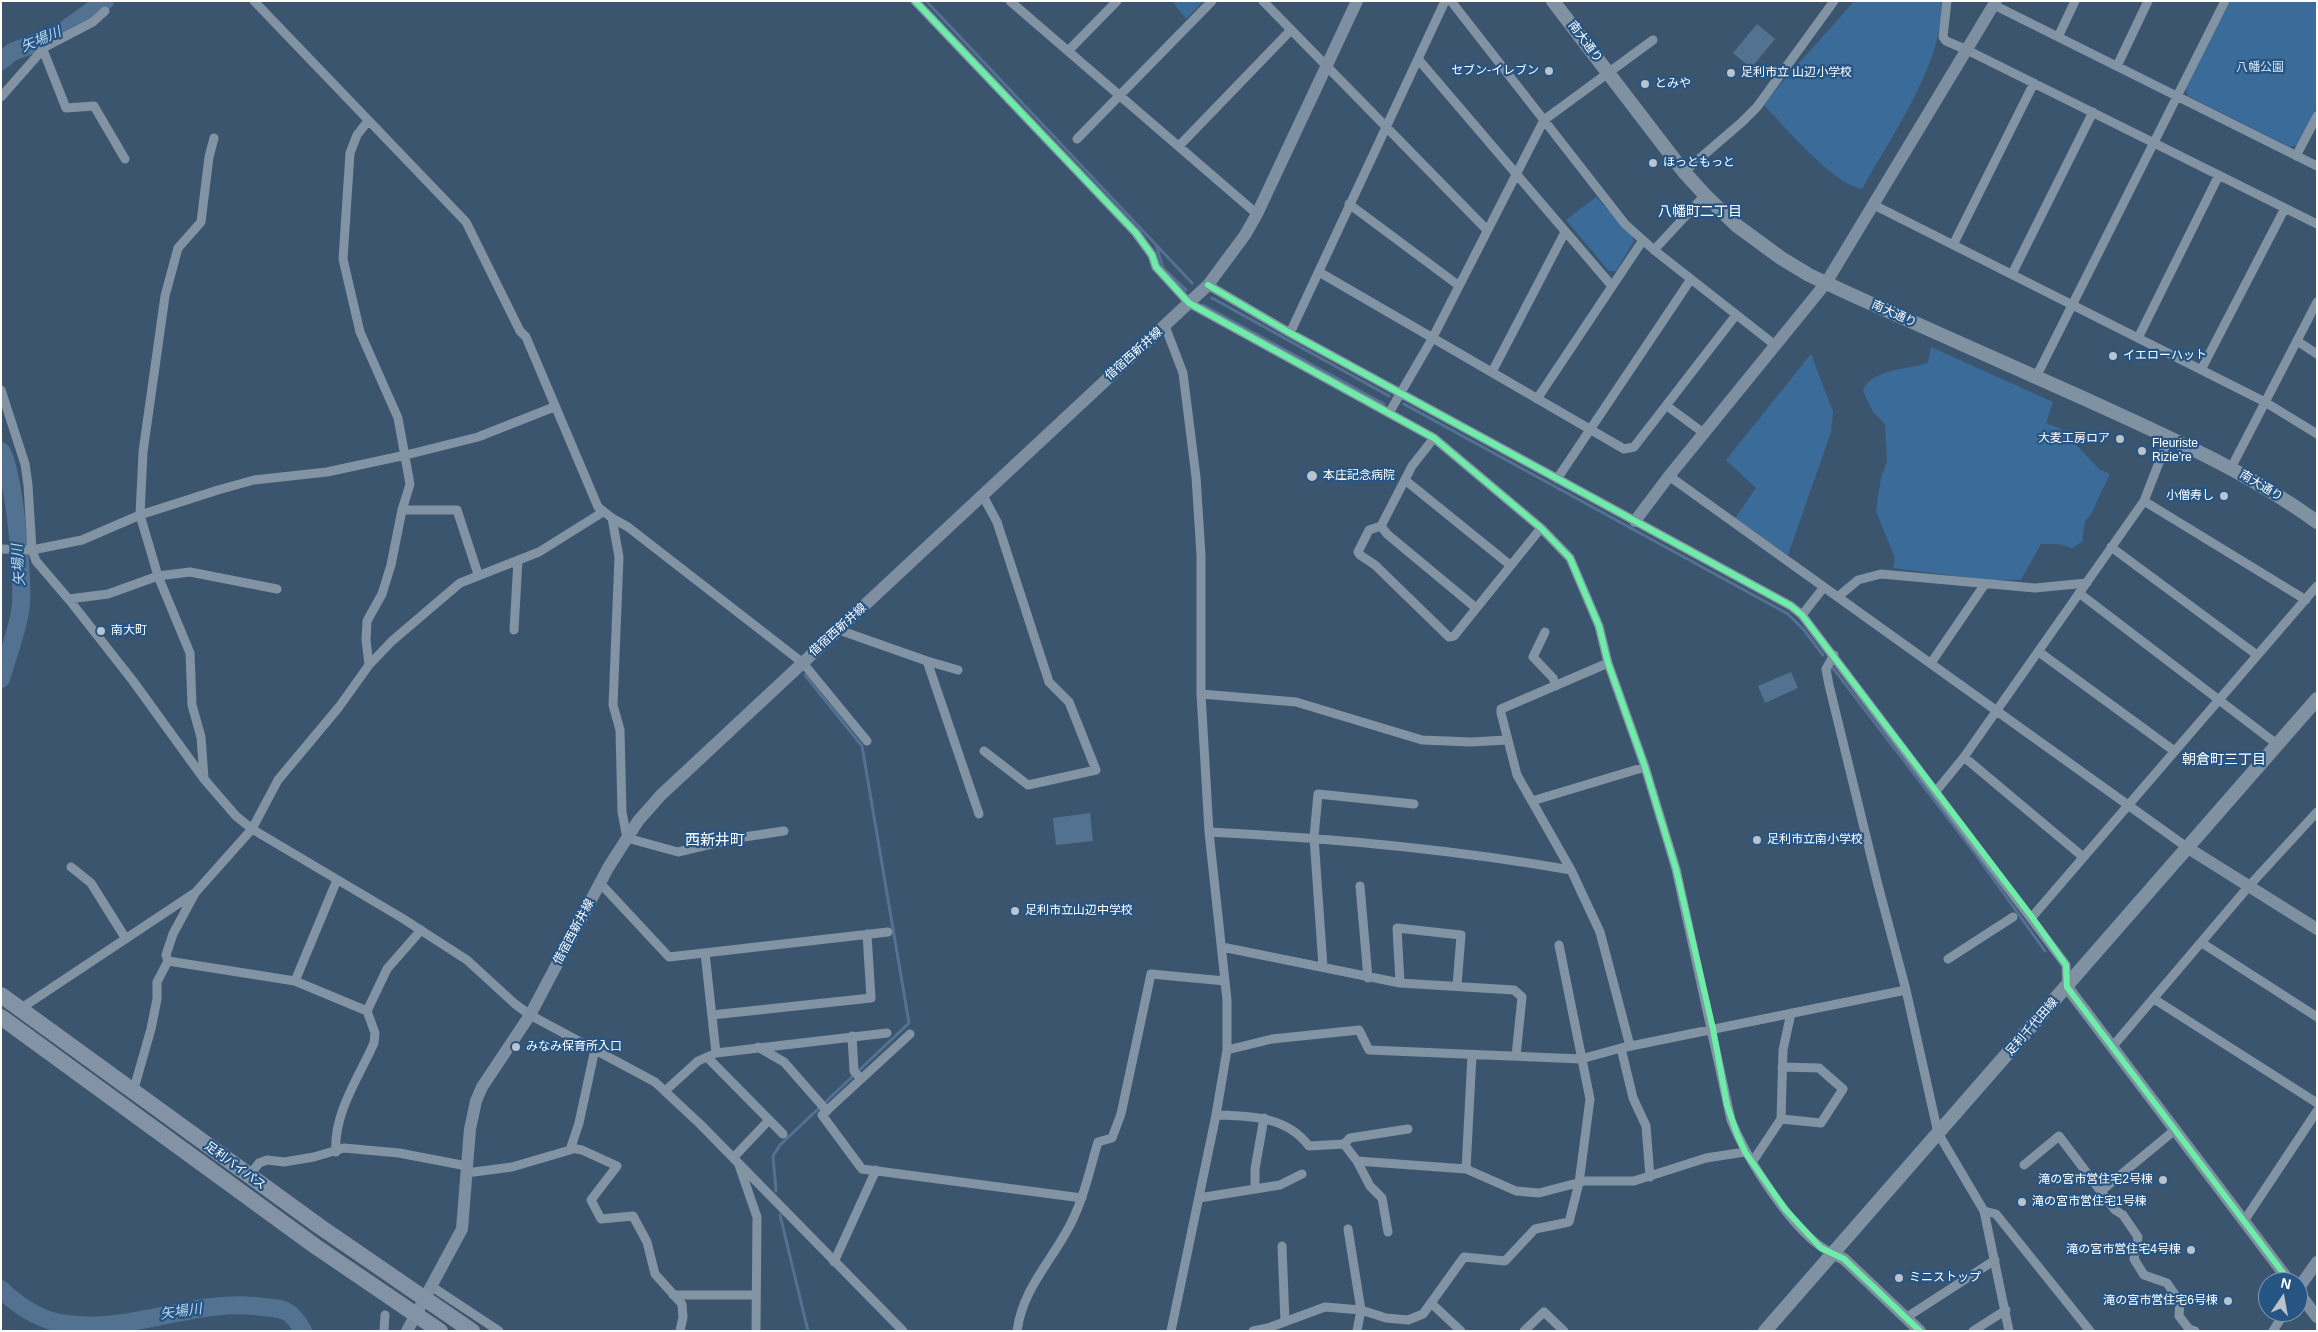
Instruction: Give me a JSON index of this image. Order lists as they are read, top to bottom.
{
  "streets": {
    "highway": ["足利バイパス"],
    "main road": ["南大通り", "借宿西新井線", "足利千代田線"]
  },
  "crossings": [
    ["借宿西新井線", "足利バイパス"]
  ],
  "districts": ["八幡町二丁目", "朝倉町三丁目", "西新井町"],
  "water": ["矢場川"],
  "parks": ["八幡公園"],
  "places": [
    "セブン-イレブン",
    "足利市立 山辺小学校",
    "とみや",
    "ほっともっと",
    "イエローハット",
    "大麦工房ロア",
    "Fleuriste Rizie're",
    "本庄記念病院",
    "小僧寿し",
    "南大町",
    "足利市立南小学校",
    "足利市立山辺中学校",
    "みなみ保育所入口",
    "滝の宮市営住宅2号棟",
    "滝の宮市営住宅1号棟",
    "滝の宮市営住宅4号棟",
    "ミニストップ",
    "滝の宮市営住宅6号棟"
  ],
  "north": "top"
}
